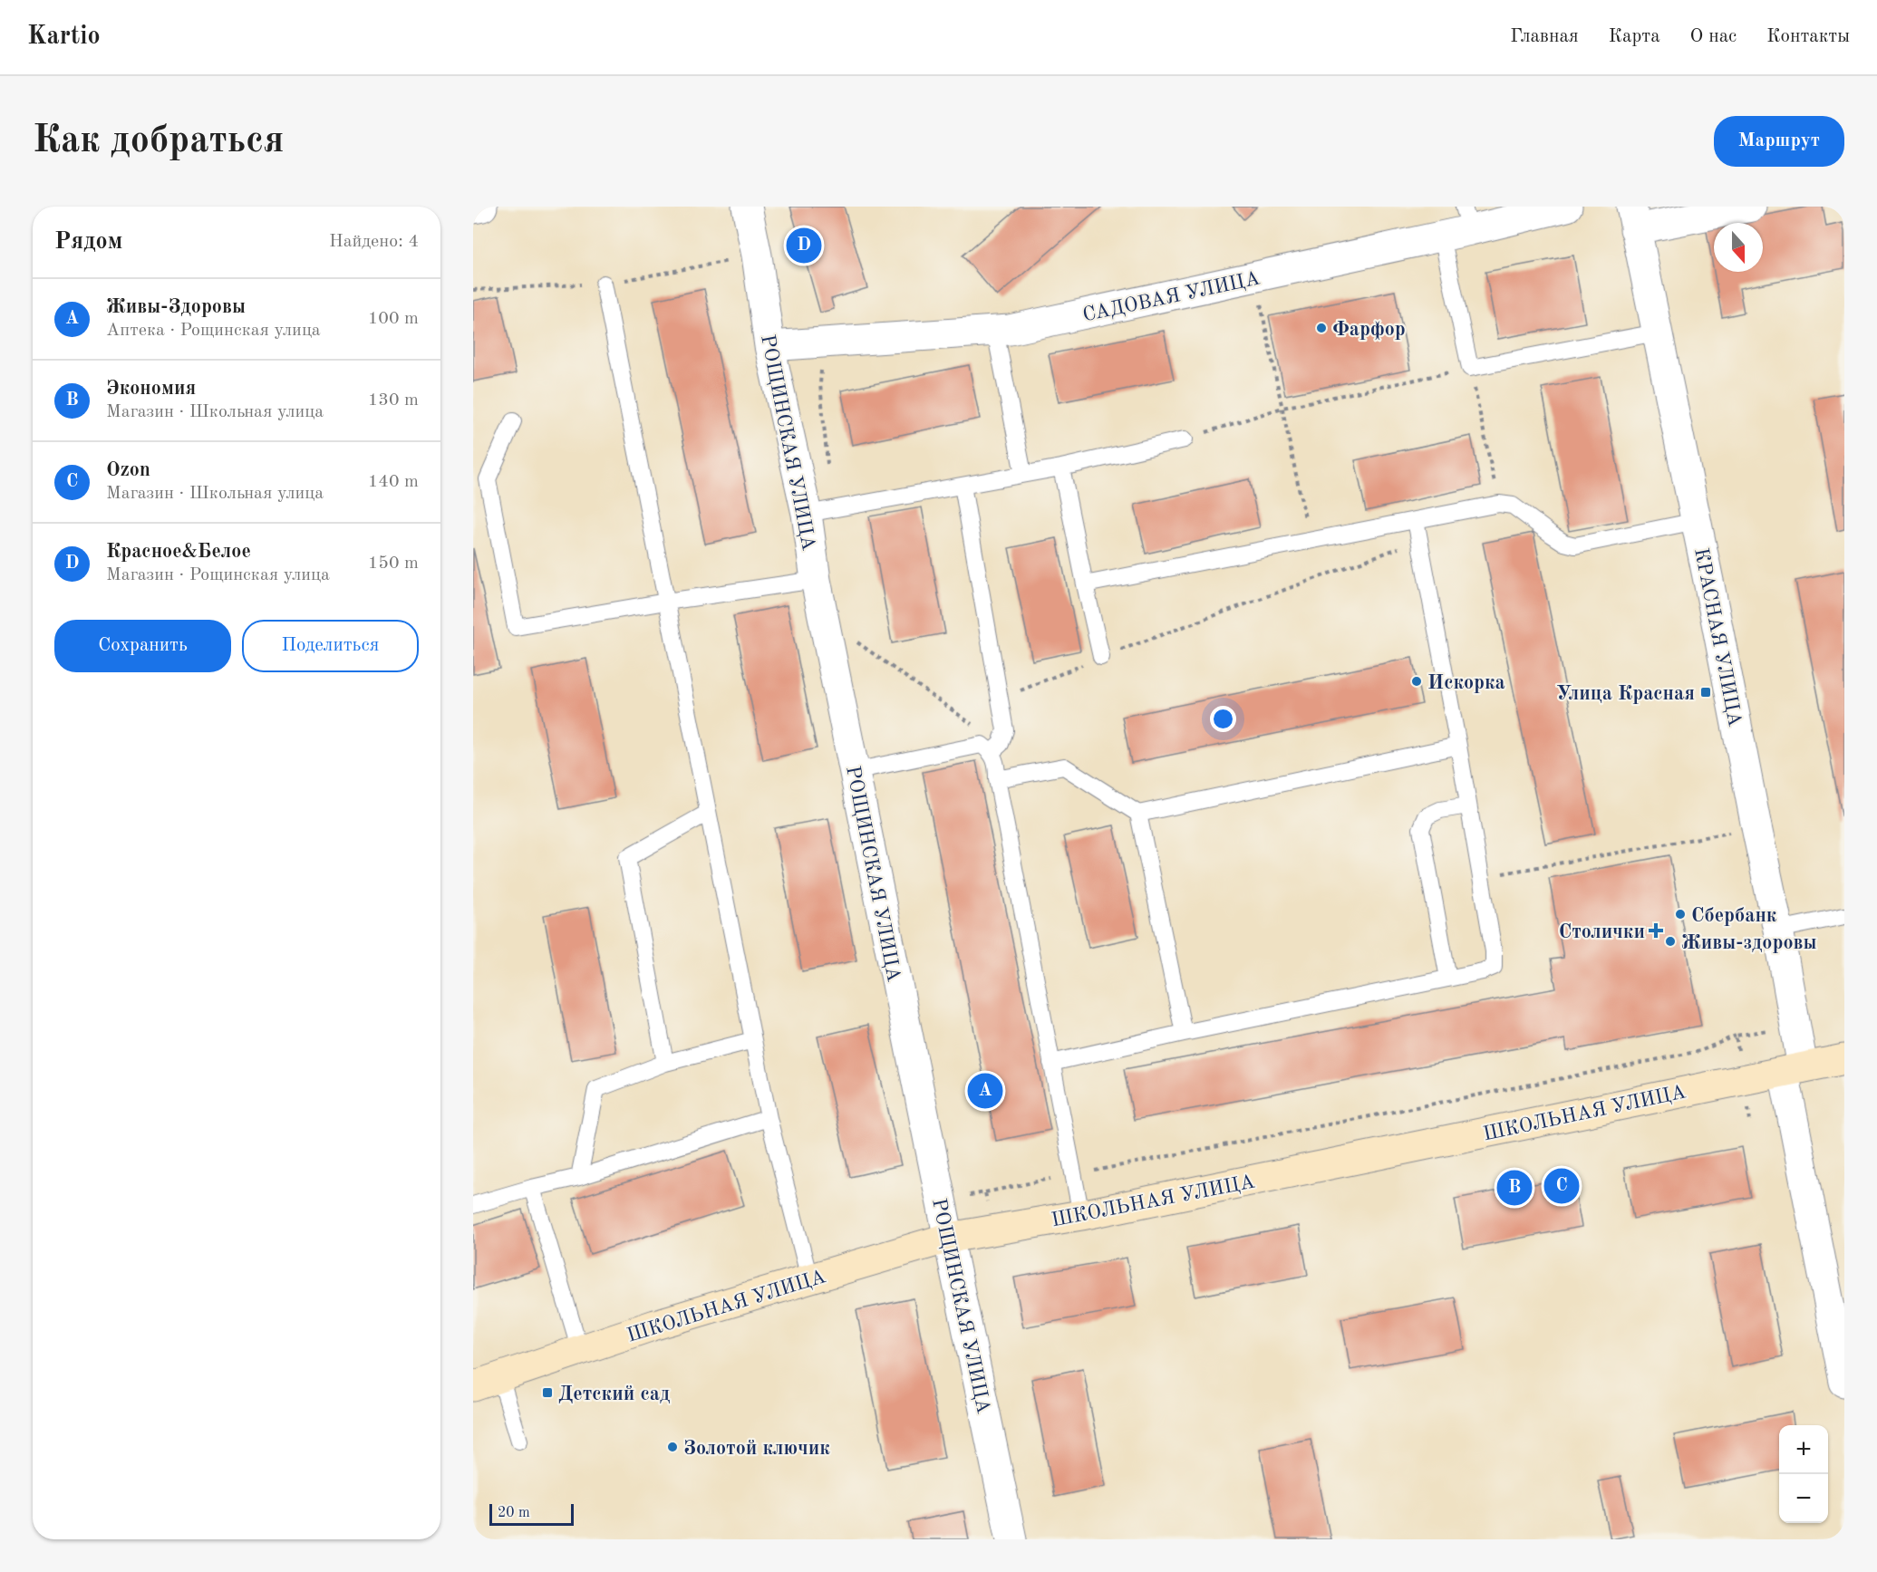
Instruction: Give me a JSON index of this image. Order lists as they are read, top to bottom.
{
  "streets": {
    "street": [
      "САДОВАЯ УЛИЦА",
      "РОЩИНСКАЯ УЛИЦА",
      "КРАСНАЯ УЛИЦА",
      "ШКОЛЬНАЯ УЛИЦА"
    ]
  },
  "crossings": [
    ["САДОВАЯ УЛИЦА", "РОЩИНСКАЯ УЛИЦА"],
    ["РОЩИНСКАЯ УЛИЦА", "ШКОЛЬНАЯ УЛИЦА"],
    ["КРАСНАЯ УЛИЦА", "ШКОЛЬНАЯ УЛИЦА"]
  ],
  "places": {
    "other": [
      "Фарфор",
      "Искорка",
      "Сбербанк",
      "Живы-здоровы",
      "Золотой ключик"
    ],
    "transit": ["Улица Красная", "Детский сад"],
    "health": ["Столички"]
  },
  "scale_bar": "20 m",
  "north": "bottom",
  "page": {
    "header": "Kartio",
    "nav": [
      "Главная",
      "Карта",
      "О нас",
      "Контакты"
    ],
    "buttons": [
      "Маршрут",
      ["Сохранить", "Поделиться"]
    ],
    "title": "Как добраться",
    "heading": ["Рядом", "Найдено: 4"],
    "pins": [
      "D",
      "A",
      "C",
      "B"
    ],
    "list": [
      {
        "mark": "A",
        "name": "Живы-Здоровы",
        "note": "Аптека · Рощинская улица",
        "value": "100 m"
      },
      {
        "mark": "B",
        "name": "Экономия",
        "note": "Магазин · Школьная улица",
        "value": "130 m"
      },
      {
        "mark": "C",
        "name": "Ozon",
        "note": "Магазин · Школьная улица",
        "value": "140 m"
      },
      {
        "mark": "D",
        "name": "Красное&Белое",
        "note": "Магазин · Рощинская улица",
        "value": "150 m"
      }
    ],
    "map_buttons": ["+", "−"],
    "scale": "20 m"
  }
}
